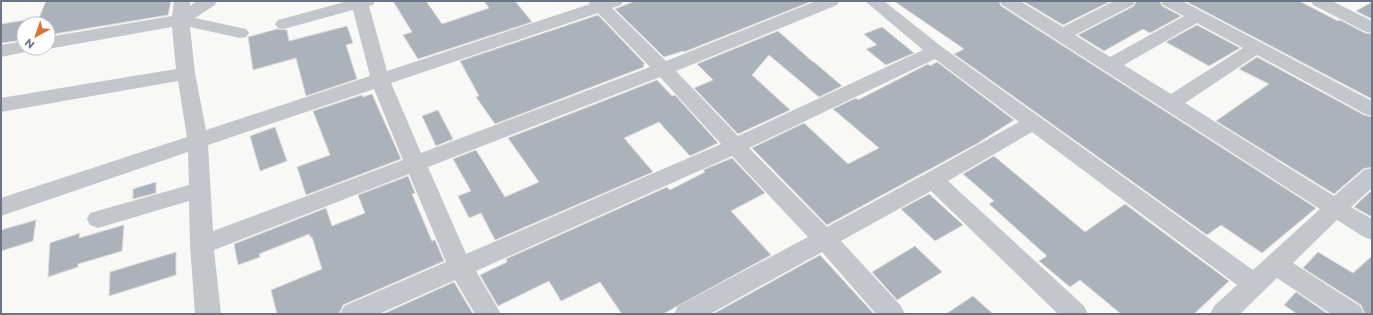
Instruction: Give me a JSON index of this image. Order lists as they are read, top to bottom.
{
  "north": "bottom left"
}
